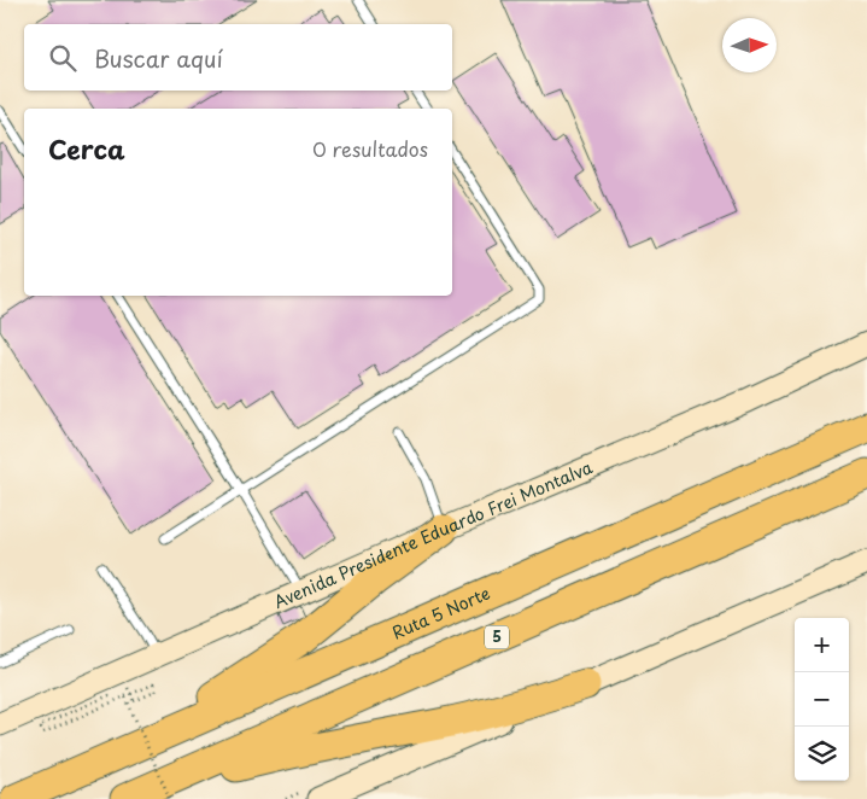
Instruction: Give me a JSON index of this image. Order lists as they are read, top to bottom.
{
  "streets": {
    "highway": ["Ruta 5 Norte", "5"],
    "street": ["Avenida Presidente Eduardo Frei Montalva"]
  },
  "north": "right",
  "page": {
    "search": "Buscar aquí",
    "heading": ["Cerca", "0 resultados"],
    "map_buttons": ["+", "−"]
  }
}
